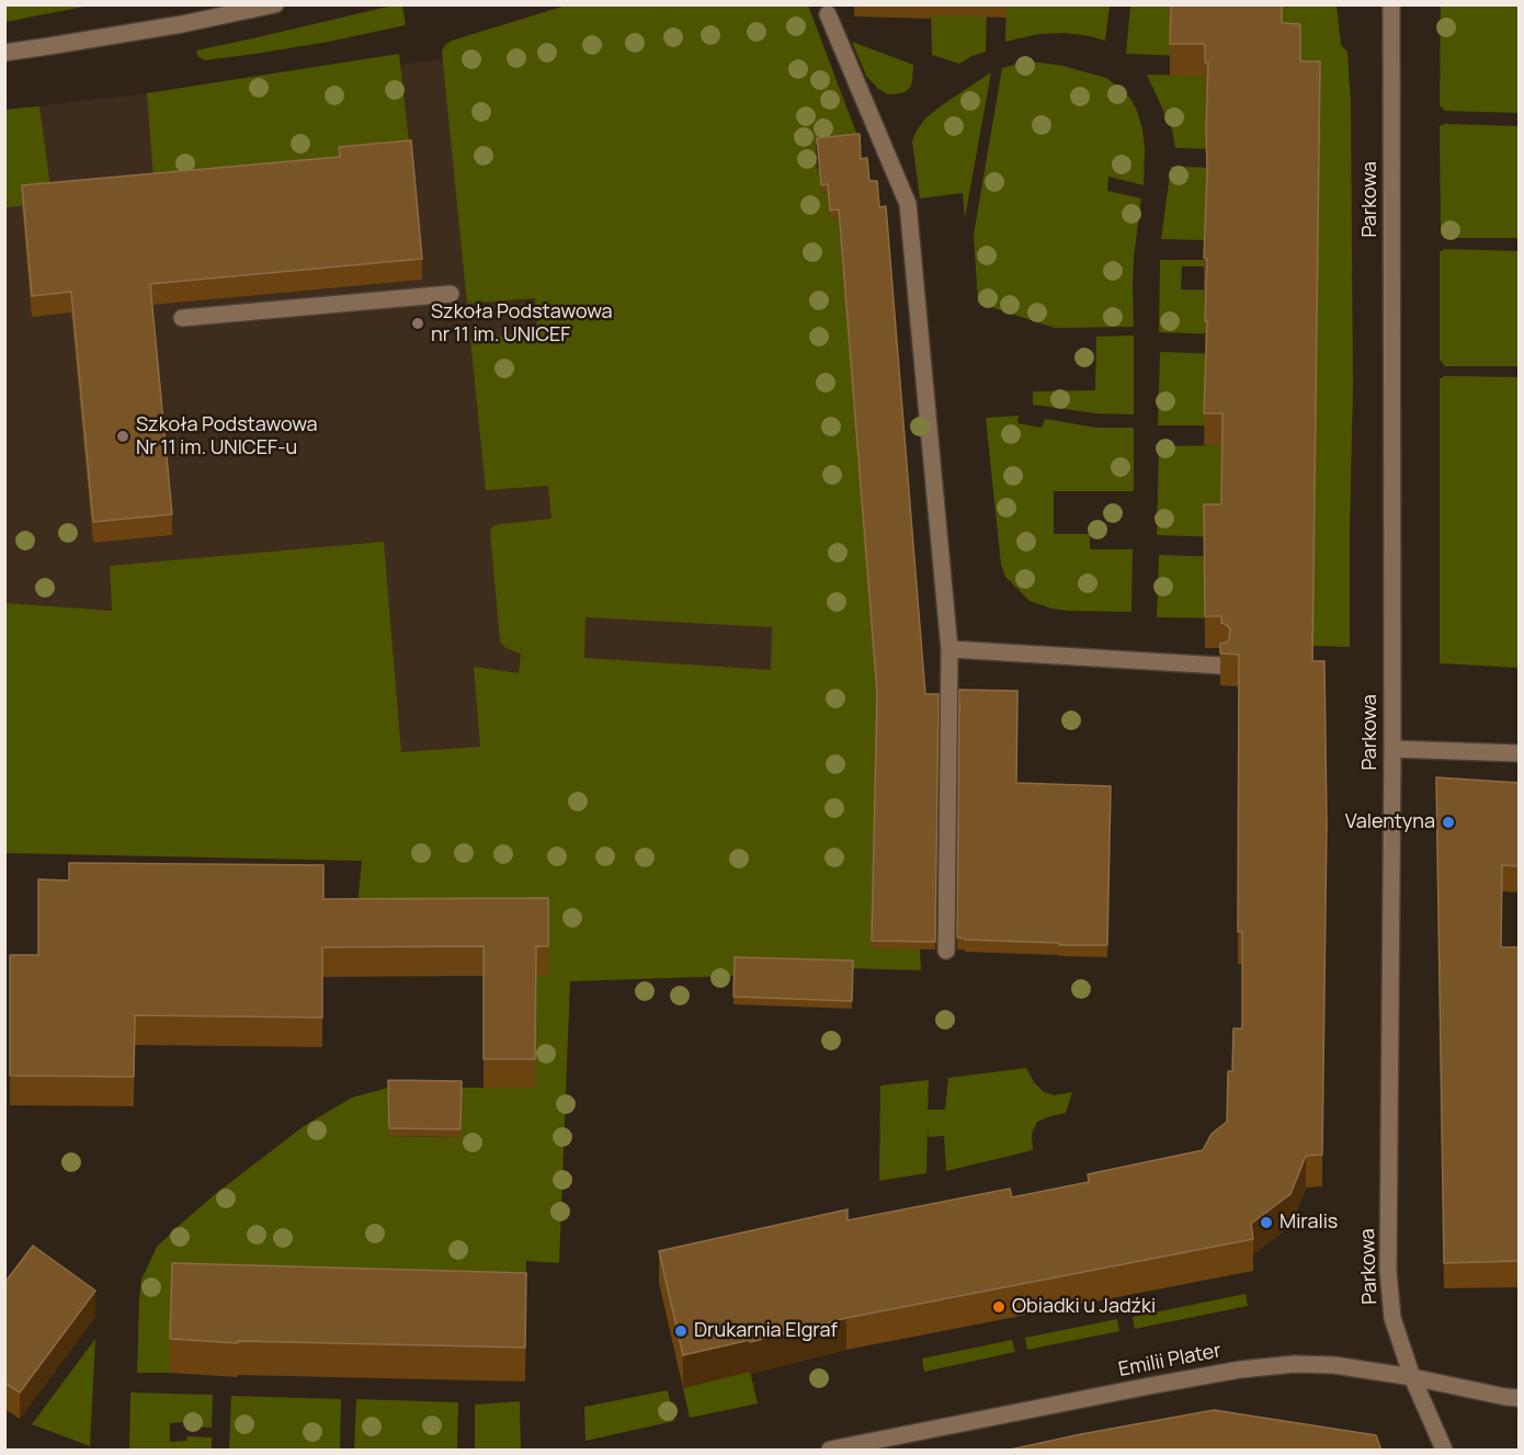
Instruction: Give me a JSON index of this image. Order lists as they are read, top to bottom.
{
  "streets": {
    "street": ["Parkowa", "Emilii Plater"]
  },
  "crossings": [
    ["Parkowa", "Emilii Plater"]
  ],
  "places": [
    "Szkoła Podstawowa nr 11 im. UNICEF",
    "Szkoła Podstawowa Nr 11 im. UNICEF-u",
    "Valentyna",
    "Miralis",
    "Obiadki u Jadźki",
    "Drukarnia Elgraf"
  ]
}
